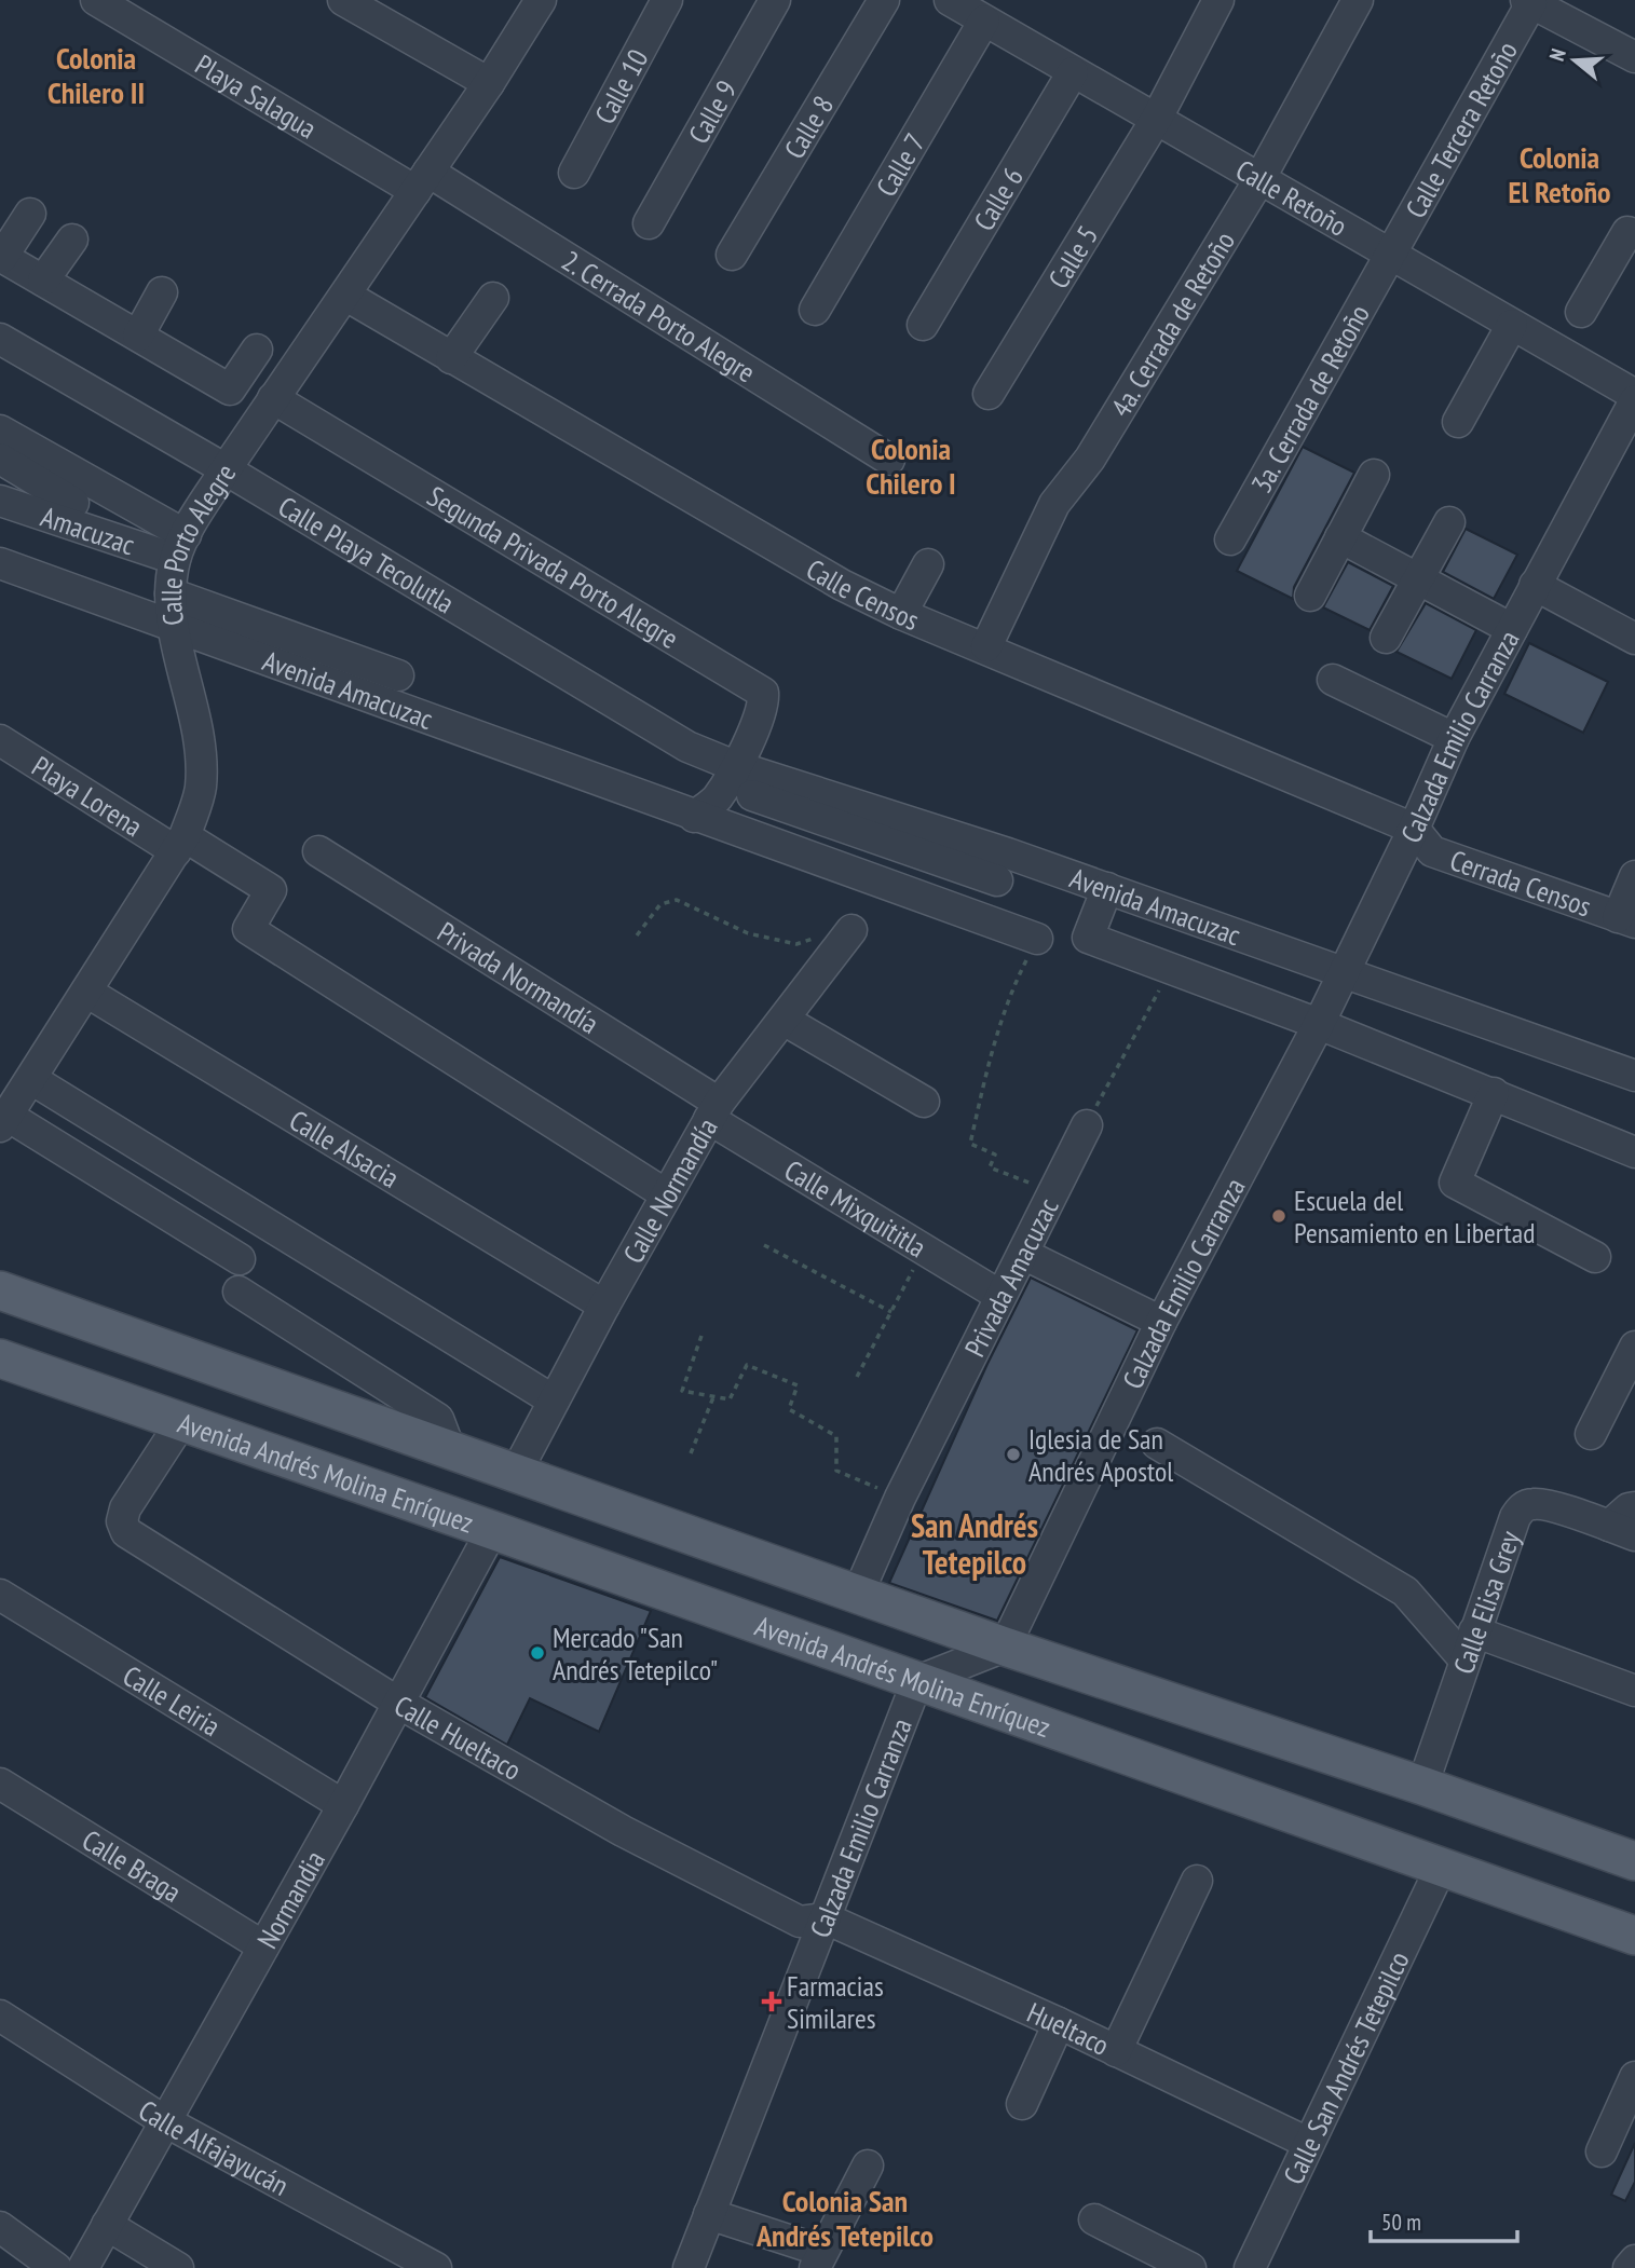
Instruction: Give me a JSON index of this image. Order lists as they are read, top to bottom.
{
  "streets": {
    "main road": ["Avenida Andrés Molina Enríquez"],
    "street": [
      "Calle 10",
      "Playa Salagua",
      "Calle 9",
      "Calle 8",
      "Calle Tercera Retoño",
      "Calle 7",
      "Calle 6",
      "Calle Retoño",
      "Calle 5",
      "2. Cerrada Porto Alegre",
      "4a. Cerrada de Retoño",
      "3a. Cerrada de Retoño",
      "Amacuzac",
      "Calle Porto Alegre",
      "Calle Playa Tecolutla",
      "Segunda Privada Porto Alegre",
      "Calle Censos",
      "Avenida Amacuzac",
      "Calzada Emilio Carranza",
      "Playa Lorena",
      "Cerrada Censos",
      "Privada Normandía",
      "Calle Alsacia",
      "Calle Normandía",
      "Calle Mixquititla",
      "Privada Amacuzac",
      "Calle Elisa Grey",
      "Calle Leiria",
      "Calle Hueltaco",
      "Calle Braga",
      "Normandia",
      "Hueltaco",
      "Calle San Andrés Tetepilco",
      "Calle Alfajayucán"
    ]
  },
  "crossings": [
    ["Playa Salagua", "2. Cerrada Porto Alegre"],
    ["Playa Salagua", "Calle Porto Alegre"],
    ["Calle Tercera Retoño", "Calle Retoño"],
    ["Calle Tercera Retoño", "3a. Cerrada de Retoño"],
    ["Calle 7", "Calle Retoño"],
    ["Calle 6", "Calle Retoño"],
    ["Calle Retoño", "Calle 5"],
    ["Calle Retoño", "4a. Cerrada de Retoño"],
    ["Calle Retoño", "3a. Cerrada de Retoño"],
    ["Calle Retoño", "Calzada Emilio Carranza"],
    ["2. Cerrada Porto Alegre", "Calle Porto Alegre"],
    ["4a. Cerrada de Retoño", "Calle Censos"],
    ["Amacuzac", "Calle Porto Alegre"],
    ["Calle Porto Alegre", "Calle Playa Tecolutla"],
    ["Calle Porto Alegre", "Segunda Privada Porto Alegre"],
    ["Calle Porto Alegre", "Calle Censos"],
    ["Calle Porto Alegre", "Avenida Amacuzac"],
    ["Calle Porto Alegre", "Playa Lorena"],
    ["Calle Porto Alegre", "Calle Alsacia"],
    ["Calle Playa Tecolutla", "Segunda Privada Porto Alegre"],
    ["Calle Censos", "Calzada Emilio Carranza"],
    ["Calle Censos", "Cerrada Censos"],
    ["Avenida Amacuzac", "Calzada Emilio Carranza"],
    ["Calzada Emilio Carranza", "Cerrada Censos"],
    ["Calzada Emilio Carranza", "Avenida Andrés Molina Enríquez"],
    ["Calzada Emilio Carranza", "Calle Hueltaco"],
    ["Calzada Emilio Carranza", "Hueltaco"],
    ["Playa Lorena", "Calle Normandía"],
    ["Privada Normandía", "Calle Normandía"],
    ["Privada Normandía", "Calle Mixquititla"],
    ["Calle Alsacia", "Calle Normandía"],
    ["Calle Normandía", "Calle Mixquititla"],
    ["Calle Mixquititla", "Privada Amacuzac"],
    ["Avenida Andrés Molina Enríquez", "Calle Hueltaco"],
    ["Avenida Andrés Molina Enríquez", "Normandia"],
    ["Avenida Andrés Molina Enríquez", "Calle San Andrés Tetepilco"],
    ["Calle Leiria", "Normandia"],
    ["Calle Hueltaco", "Normandia"],
    ["Calle Hueltaco", "Hueltaco"],
    ["Calle Braga", "Normandia"],
    ["Normandia", "Calle Alfajayucán"],
    ["Hueltaco", "Calle San Andrés Tetepilco"]
  ],
  "districts": [
    "Colonia Chilero II",
    "Colonia El Retoño",
    "Colonia Chilero I",
    "San Andrés Tetepilco",
    "Colonia San Andrés Tetepilco"
  ],
  "places": {
    "other": ["Escuela del Pensamiento en Libertad", "Iglesia de San Andrés Apostol", "Mercado \"San Andrés Tetepilco\""],
    "health": ["Farmacias Similares"]
  },
  "scale_bar": "50 m",
  "north": "left"
}
